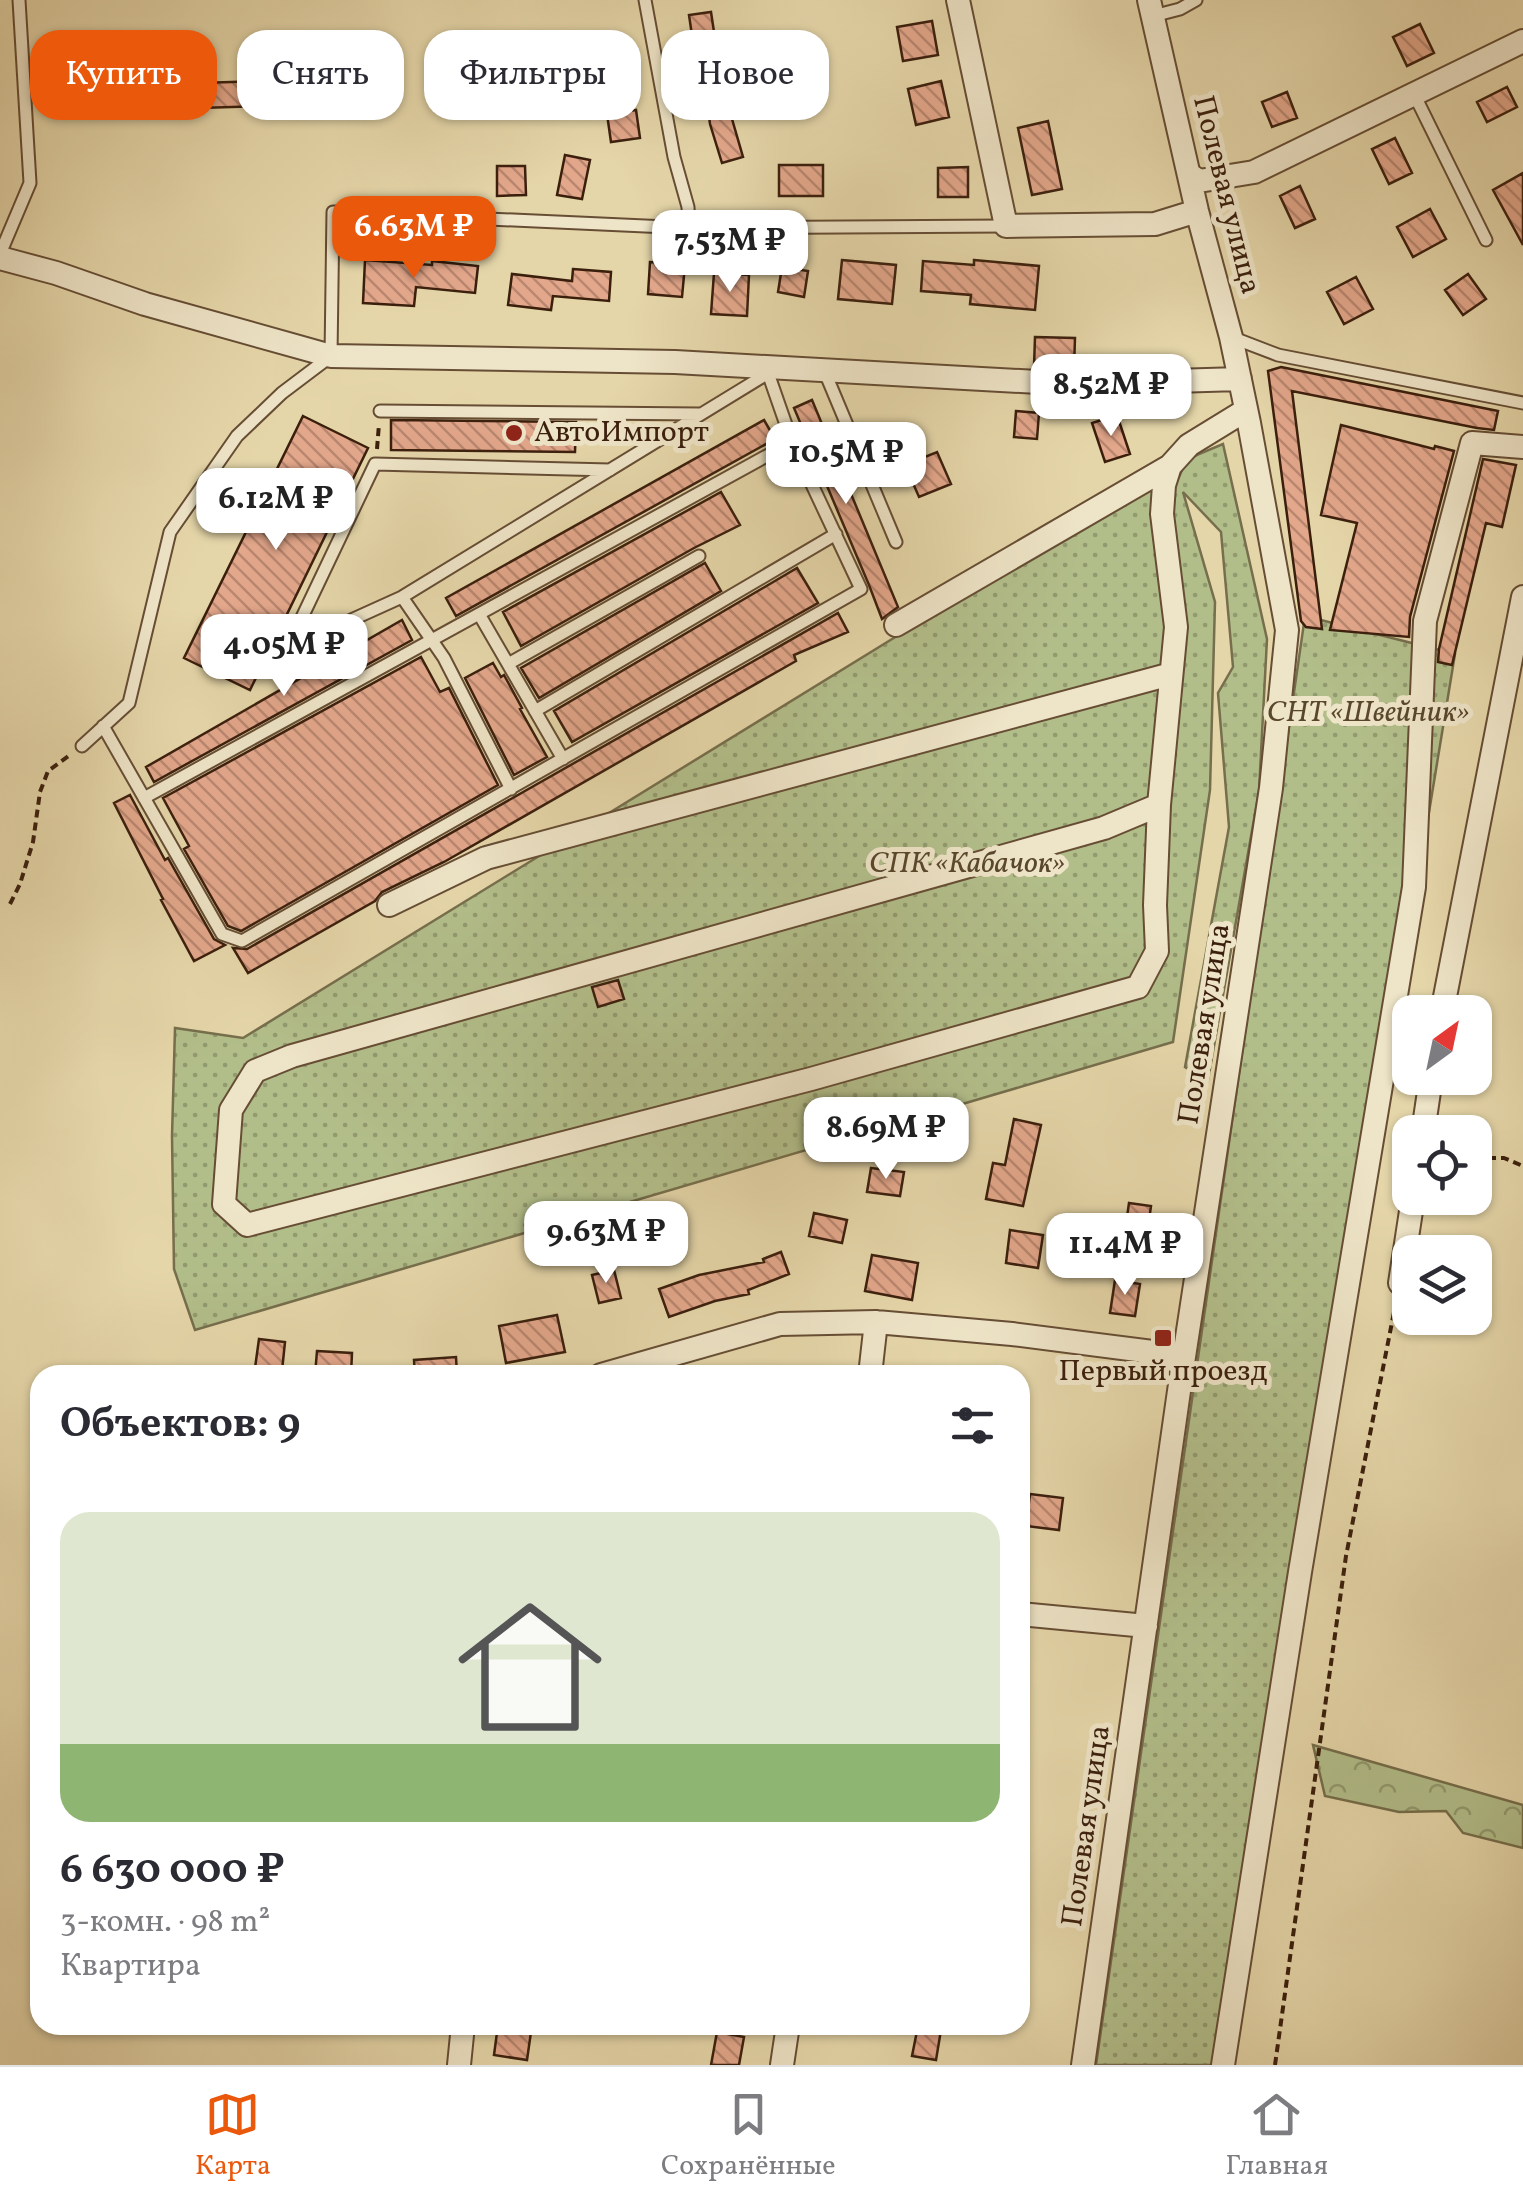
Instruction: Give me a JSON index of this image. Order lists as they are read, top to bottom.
{
  "streets": {
    "street": ["Полевая улица"]
  },
  "parks": ["СНТ «Швейник»", "СПК «Кабачок»"],
  "places": {
    "other": ["АвтоИмпорт"],
    "transit": ["Первый проезд"]
  },
  "north": "top right",
  "page": {
    "chip": [
      "Купить",
      "Снять",
      "Фильтры",
      "Новое"
    ],
    "price": [
      "6.63M ₽",
      "7.53M ₽",
      "8.52M ₽",
      "10.5M ₽",
      "6.12M ₽",
      "4.05M ₽",
      "8.69M ₽",
      "9.63M ₽",
      "11.4M ₽"
    ],
    "heading": "Объектов: 9",
    "list": [
      {
        "name": "6 630 000 ₽",
        "note": "3-комн. · 98 m² · Квартира"
      }
    ],
    "tabs": ["Карта", "Сохранённые", "Главная"]
  }
}
